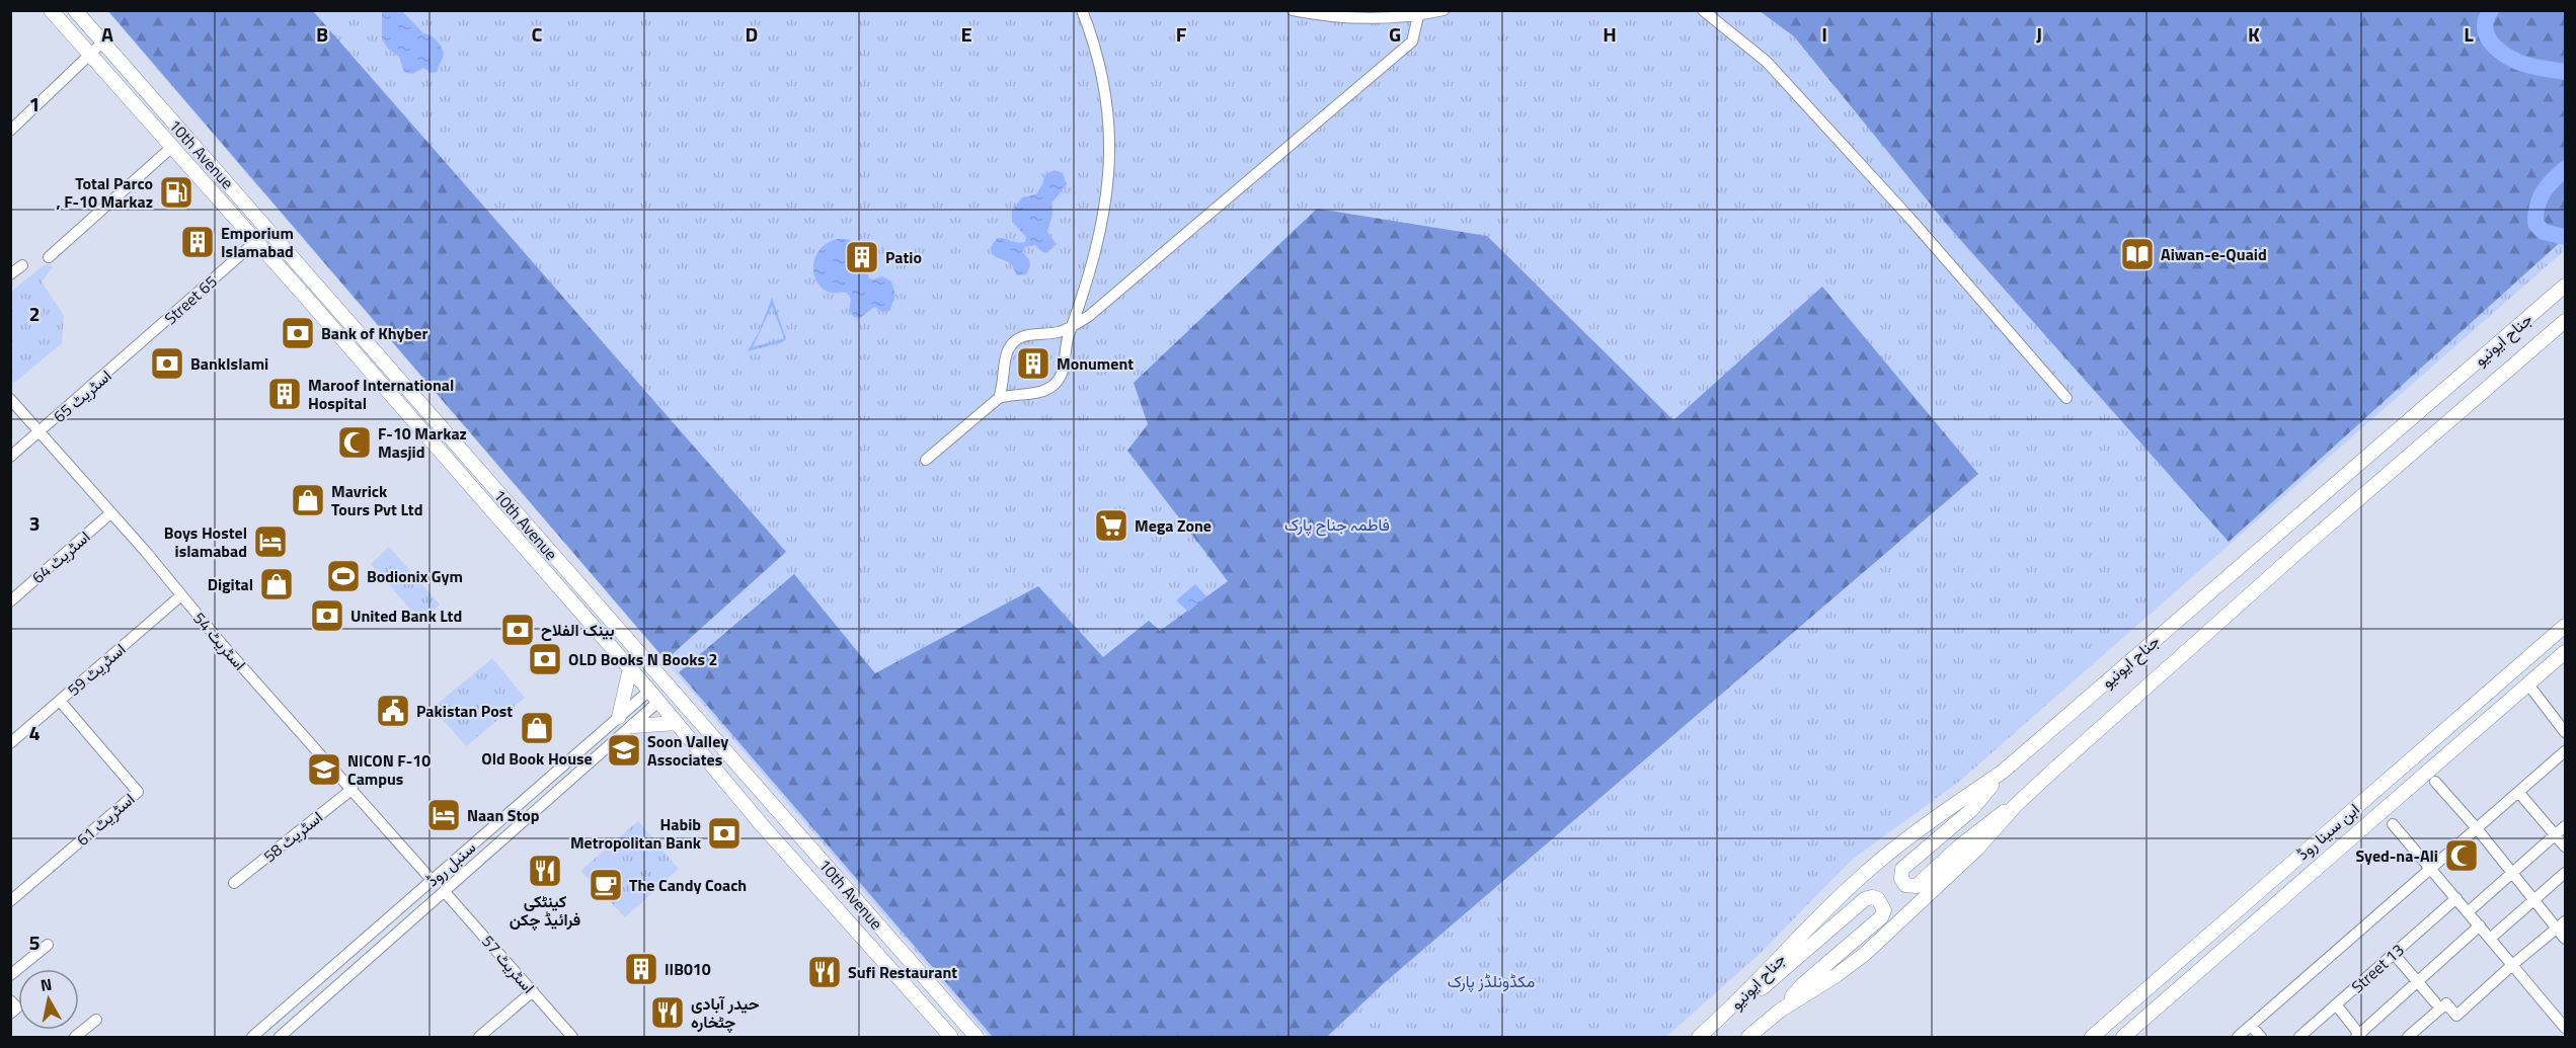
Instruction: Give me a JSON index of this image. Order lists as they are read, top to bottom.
{
  "streets": {
    "main road": ["10th Avenue", "جناح ایونیو", "ابن سینا روڈ"],
    "street": [
      "Street 65",
      "اسٹریٹ 65",
      "اسٹریٹ 64",
      "اسٹریٹ 54",
      "اسٹریٹ 59",
      "اسٹریٹ 61",
      "اسٹریٹ 58",
      "سنبل روڈ",
      "اسٹریٹ 57",
      "Street 13"
    ]
  },
  "crossings": [
    ["10th Avenue", "Street 65"],
    ["10th Avenue", "سنبل روڈ"],
    ["Street 65", "اسٹریٹ 65"],
    ["اسٹریٹ 65", "اسٹریٹ 54"],
    ["اسٹریٹ 64", "اسٹریٹ 54"],
    ["اسٹریٹ 54", "اسٹریٹ 59"],
    ["اسٹریٹ 54", "اسٹریٹ 58"],
    ["اسٹریٹ 54", "سنبل روڈ"],
    ["اسٹریٹ 59", "اسٹریٹ 61"],
    ["سنبل روڈ", "اسٹریٹ 57"]
  ],
  "parks": ["فاطمہ جناح پارک", "مکڈونلڈز پارک"],
  "places": {
    "fuel station": ["Total Parco , F-10 Markaz"],
    "building": [
      "Emporium Islamabad",
      "Patio",
      "Monument",
      "Maroof International Hospital",
      "IIB010"
    ],
    "library": ["Aiwan-e-Quaid"],
    "bank": [
      "Bank of Khyber",
      "BankIslami",
      "United Bank Ltd",
      "بینک الفلاح",
      "OLD Books N Books 2",
      "Habib Metropolitan Bank"
    ],
    "mosque": ["F-10 Markaz Masjid", "Syed-na-Ali"],
    "shop": ["Mavrick Tours Pvt Ltd", "Digital", "Old Book House"],
    "supermarket": ["Mega Zone"],
    "hotel": ["Boys Hostel islamabad", "Naan Stop"],
    "sports": ["Bodionix Gym"],
    "public building": ["Pakistan Post"],
    "school or university": ["Soon Valley Associates", "NICON F-10 Campus"],
    "restaurant": ["کینٹکی فرائیڈ چکن", "Sufi Restaurant", "حیدر آبادی چٹخارہ"],
    "cafe": ["The Candy Coach"]
  },
  "north": "top",
  "grid": {
    "columns": [
      "A",
      "B",
      "C",
      "D",
      "E",
      "F",
      "G",
      "H",
      "I",
      "J",
      "K",
      "L"
    ],
    "rows": [
      "1",
      "2",
      "3",
      "4",
      "5"
    ]
  }
}
